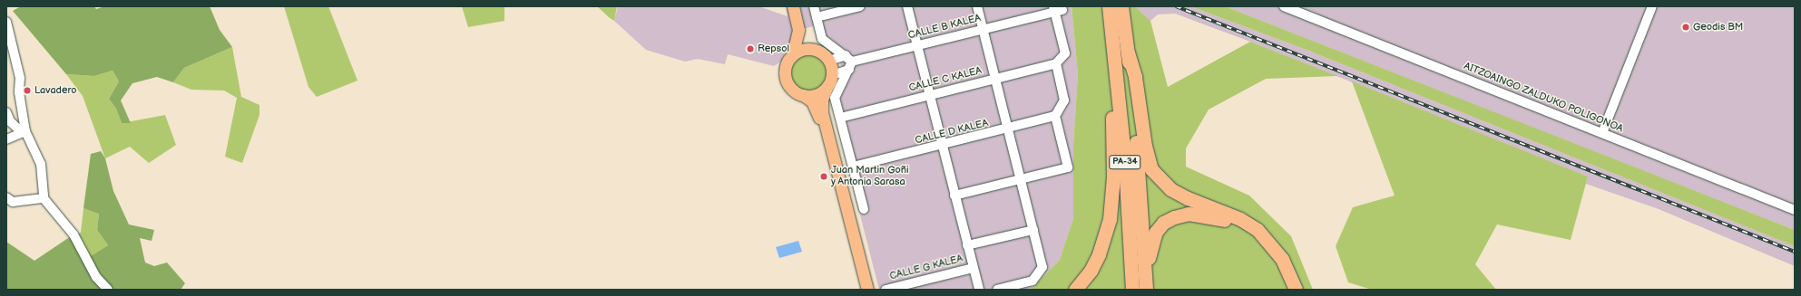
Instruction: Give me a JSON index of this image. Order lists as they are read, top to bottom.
{
  "streets": {
    "highway": ["PA-34"],
    "street": [
      "CALLE B KALEA",
      "CALLE C KALEA",
      "AITZOAINGO ZALDUKO POLIGONOA",
      "CALLE D KALEA",
      "CALLE G KALEA"
    ]
  },
  "places": [
    "Geodis BM",
    "Repsol",
    "Lavadero",
    "Juan Martin Goñi y Antonia Sarasa"
  ]
}
